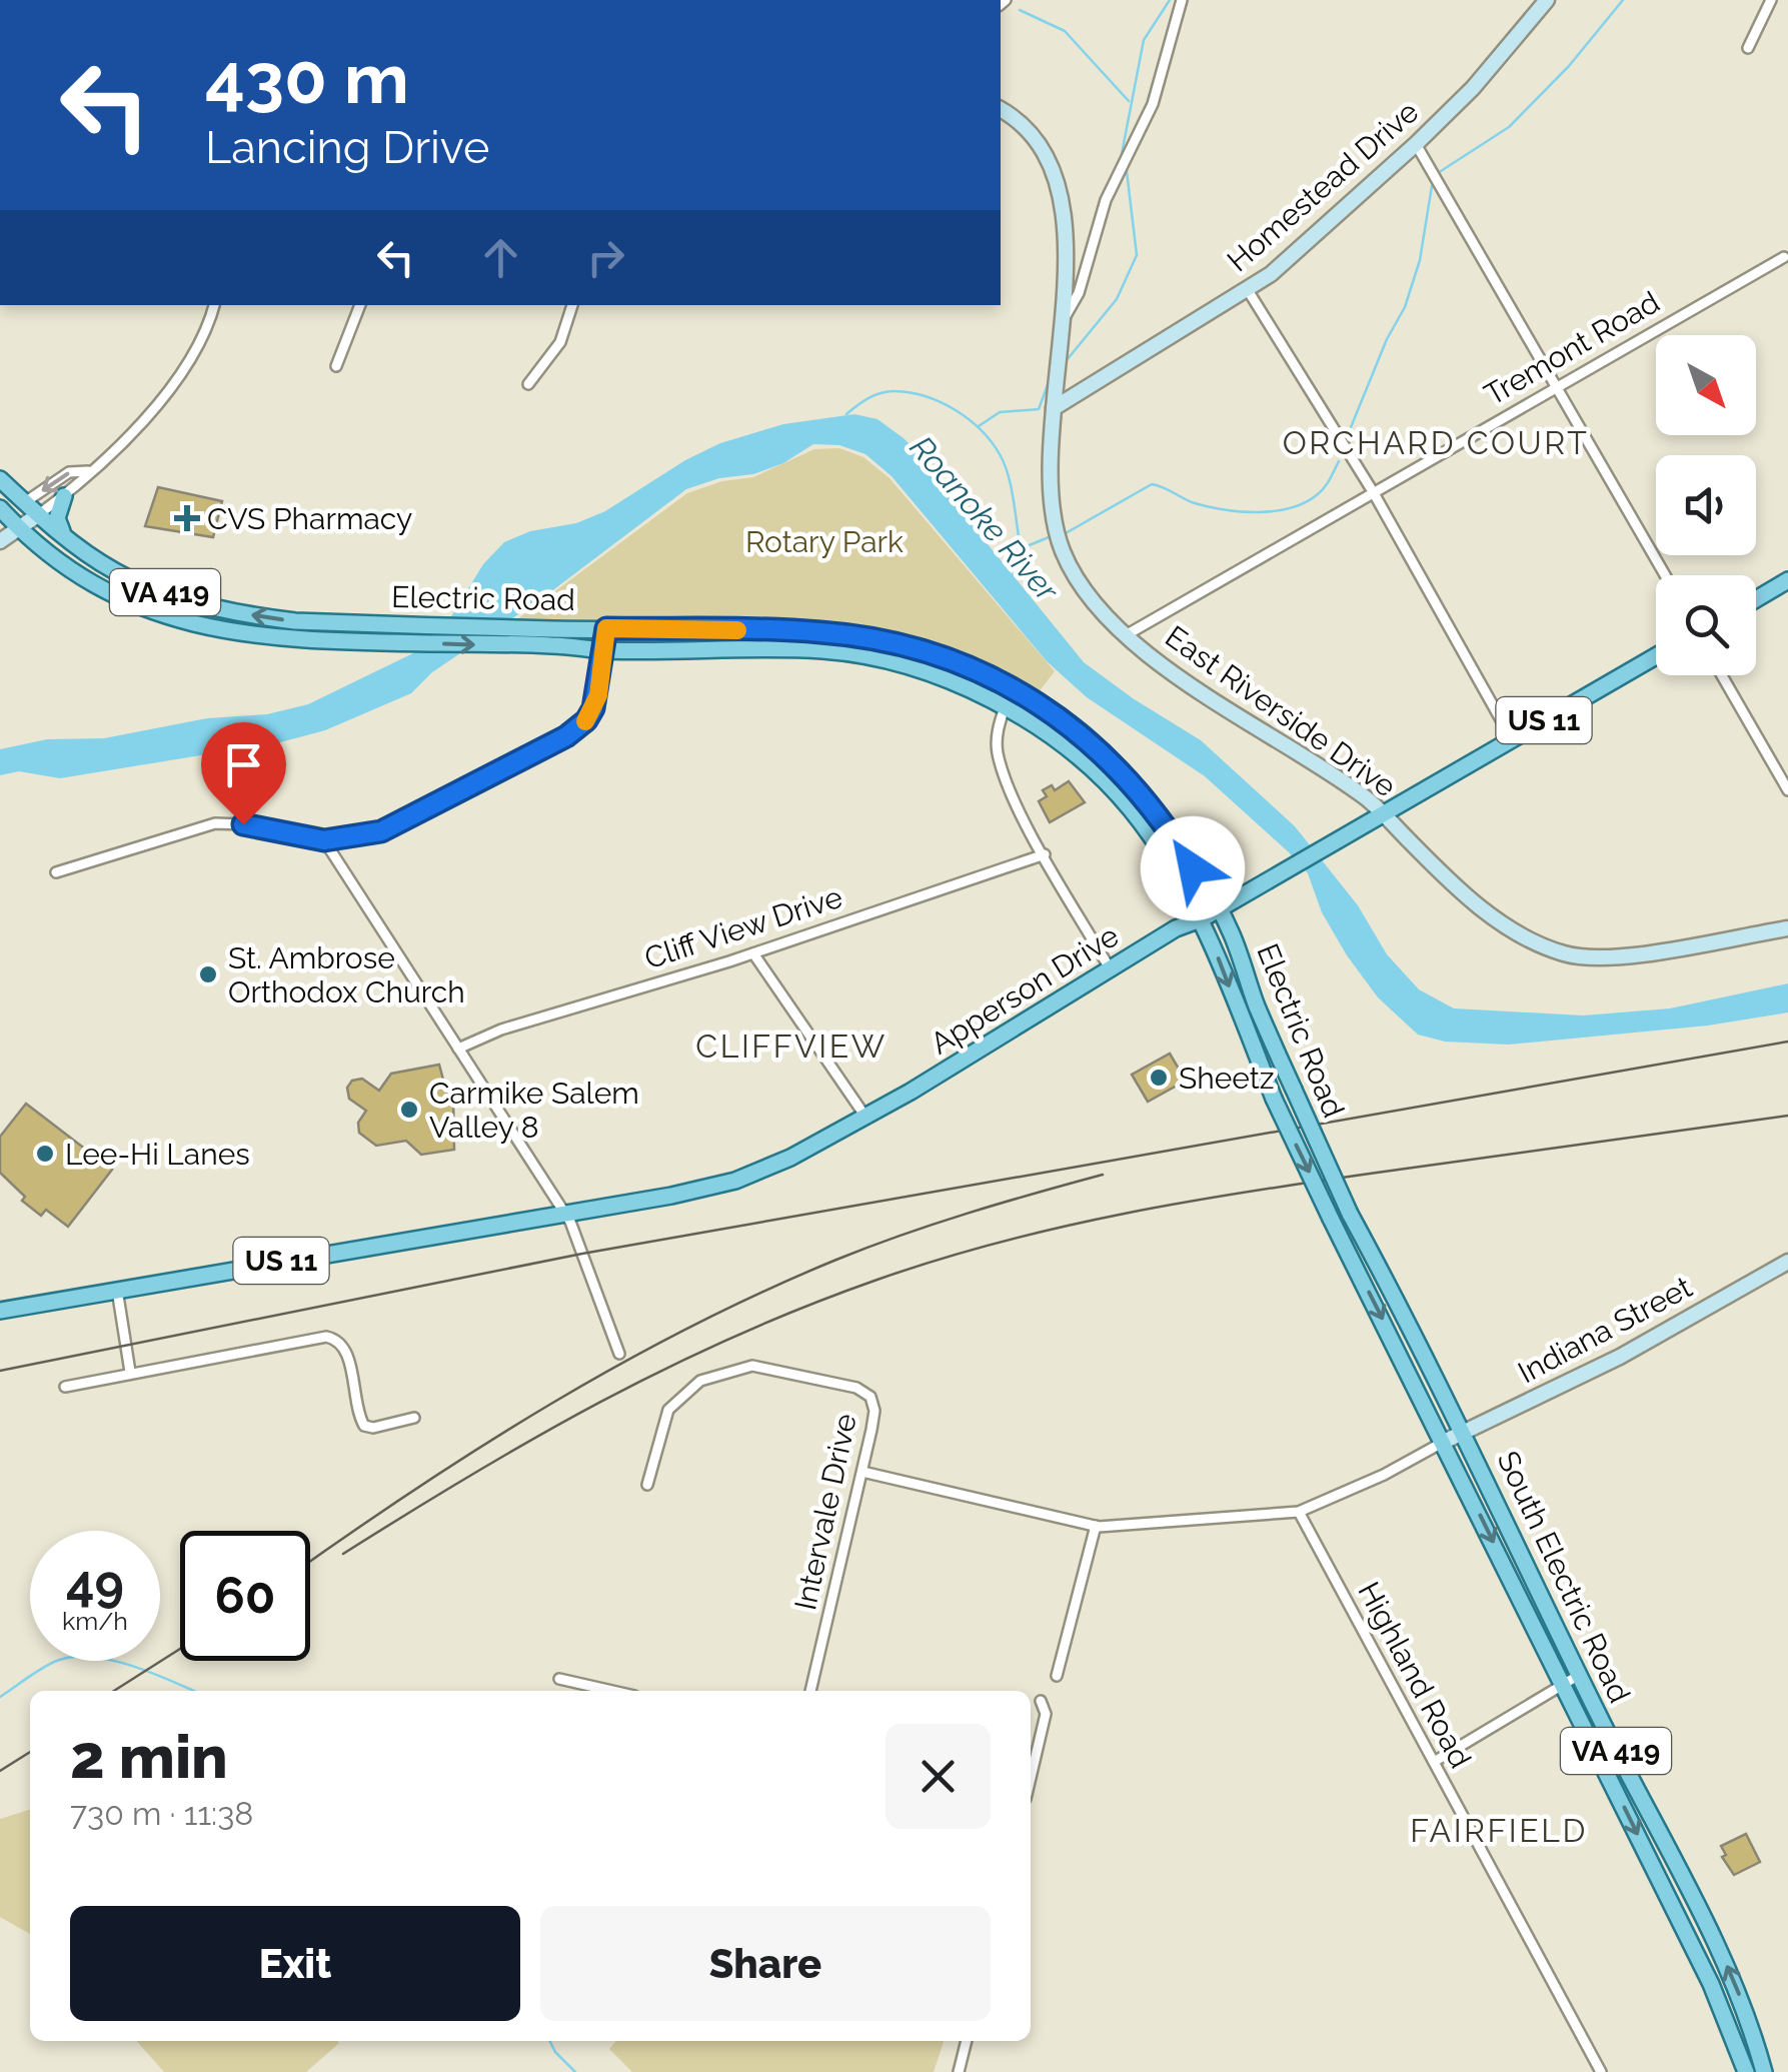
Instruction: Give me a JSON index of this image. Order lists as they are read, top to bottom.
{
  "streets": {
    "main road": [
      "VA 419",
      "Electric Road",
      "US 11",
      "Apperson Drive",
      "South Electric Road"
    ],
    "street": [
      "Homestead Drive",
      "Tremont Road",
      "East Riverside Drive",
      "Cliff View Drive",
      "Indiana Street",
      "Intervale Drive",
      "Highland Road"
    ]
  },
  "crossings": [
    ["Homestead Drive", "East Riverside Drive"],
    ["Tremont Road", "East Riverside Drive"],
    ["Electric Road", "Apperson Drive"],
    ["Electric Road", "Indiana Street"],
    ["Electric Road", "South Electric Road"],
    ["East Riverside Drive", "Apperson Drive"],
    ["Indiana Street", "South Electric Road"]
  ],
  "districts": ["ORCHARD COURT", "CLIFFVIEW", "FAIRFIELD"],
  "water": ["Roanoke River"],
  "parks": ["Rotary Park"],
  "places": {
    "health": ["CVS Pharmacy"],
    "other": [
      "St. Ambrose Orthodox Church",
      "Sheetz",
      "Carmike Salem Valley 8",
      "Lee-Hi Lanes"
    ]
  },
  "north": "bottom right",
  "page": {
    "turn": ["430 m", "Lancing Drive"],
    "speed": "49 km/h",
    "limit": "60",
    "heading": ["2 min", "730 m · 11:38"],
    "buttons": ["Exit", "Share"]
  }
}
